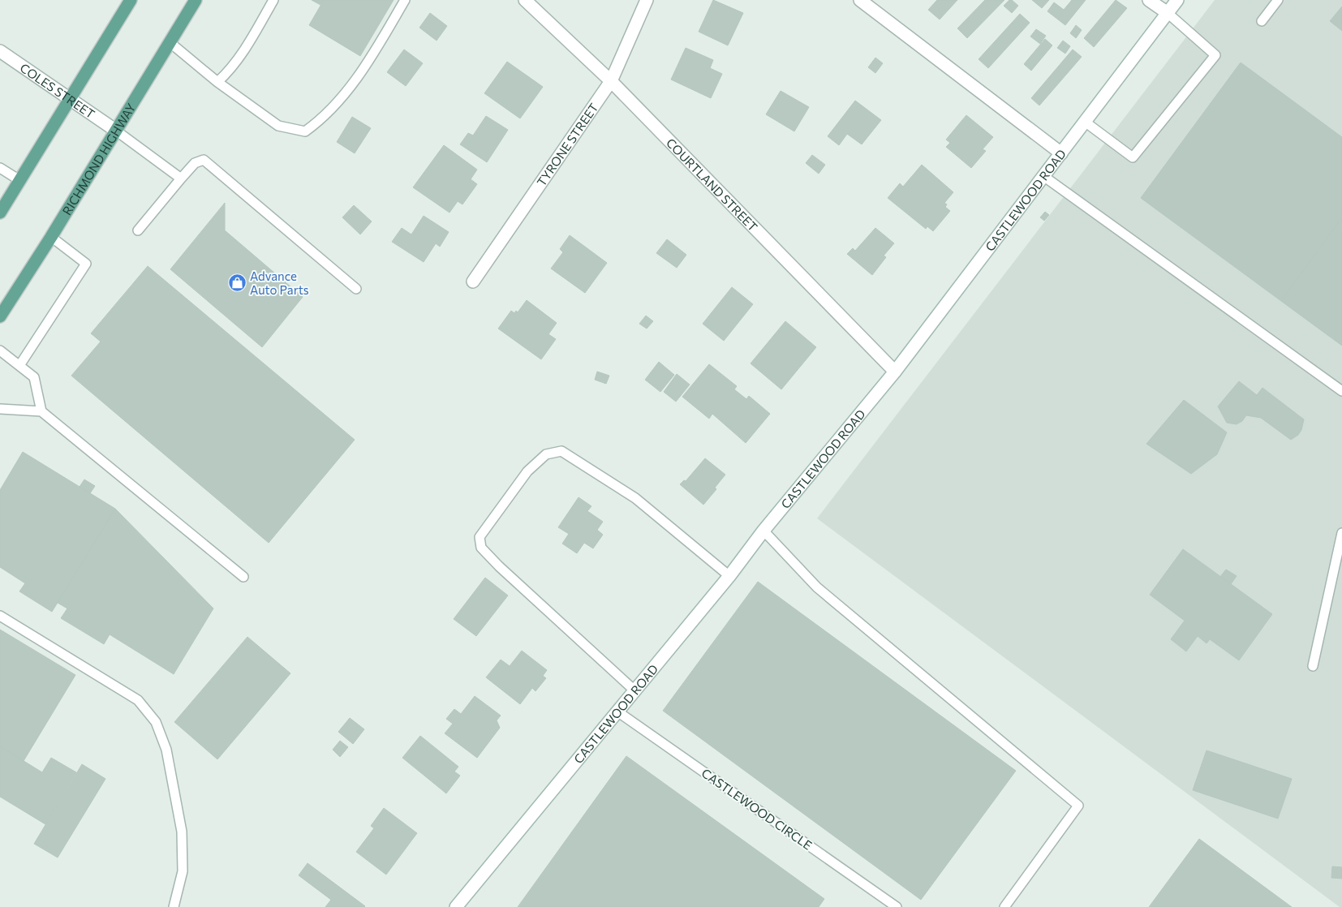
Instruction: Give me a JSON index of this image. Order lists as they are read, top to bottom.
{
  "streets": {
    "main road": ["RICHMOND HIGHWAY"],
    "street": [
      "COLES STREET",
      "TYRONE STREET",
      "COURTLAND STREET",
      "CASTLEWOOD ROAD"
    ],
    "lane": ["CASTLEWOOD CIRCLE"]
  },
  "crossings": [
    ["COLES STREET", "RICHMOND HIGHWAY"],
    ["TYRONE STREET", "COURTLAND STREET"],
    ["COURTLAND STREET", "CASTLEWOOD ROAD"],
    ["CASTLEWOOD ROAD", "CASTLEWOOD CIRCLE"]
  ],
  "places": {
    "shop": ["Advance Auto Parts"]
  }
}
